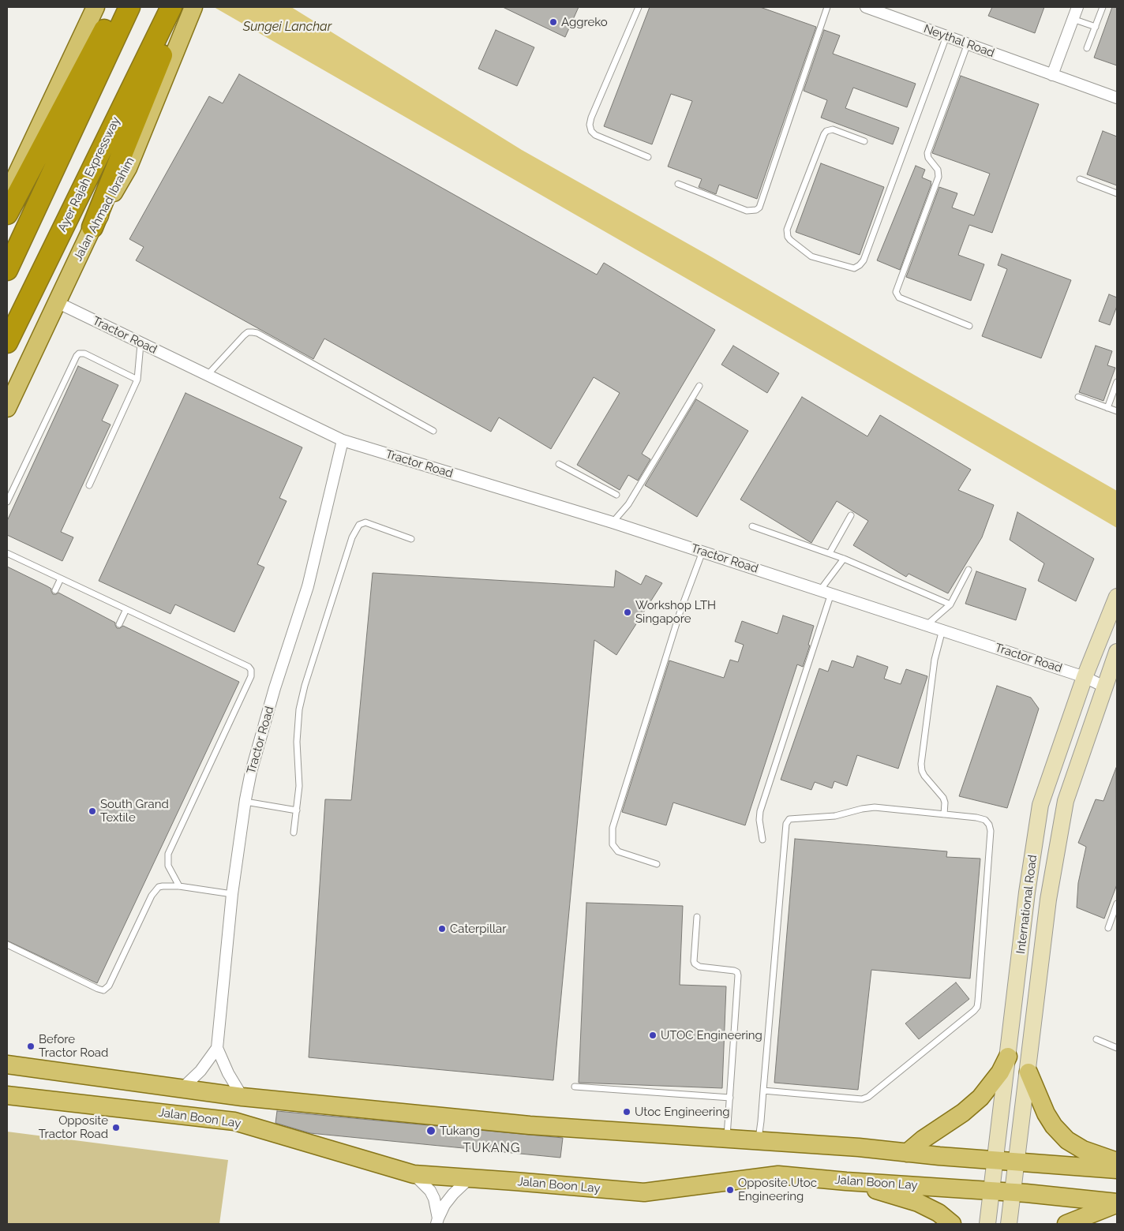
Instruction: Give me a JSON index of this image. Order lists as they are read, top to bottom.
{
  "streets": {
    "highway": ["Ayer Rajah Expressway"],
    "main road": ["Jalan Ahmad Ibrahim", "International Road", "Jalan Boon Lay"],
    "street": ["Neythal Road", "Tractor Road"]
  },
  "crossings": [
    ["Jalan Ahmad Ibrahim", "Tractor Road"],
    ["Tractor Road", "International Road"],
    ["International Road", "Jalan Boon Lay"]
  ],
  "districts": ["TUKANG"],
  "water": ["Sungei Lanchar"],
  "places": [
    "Aggreko",
    "Workshop LTH Singapore",
    "South Grand Textile",
    "Caterpillar",
    "UTOC Engineering",
    "Before Tractor Road",
    "Utoc Engineering",
    "Opposite Tractor Road",
    "Tukang",
    "Opposite Utoc Engineering"
  ]
}
